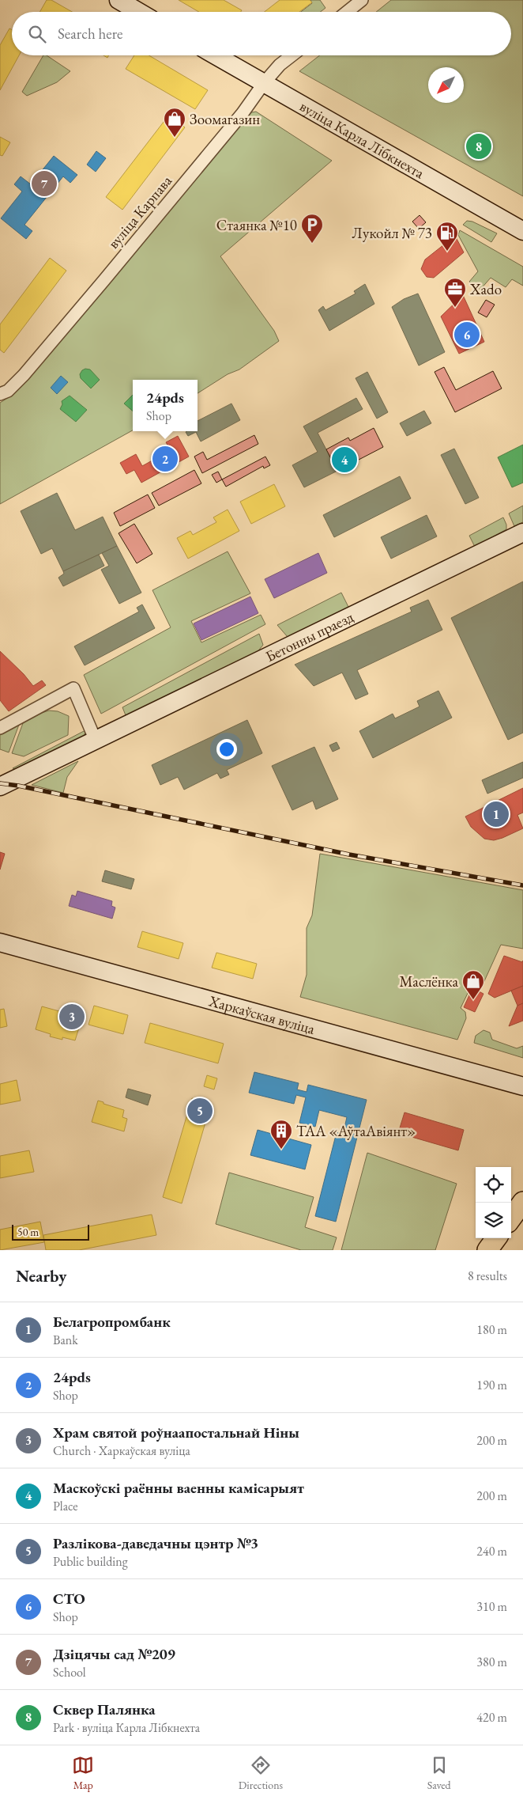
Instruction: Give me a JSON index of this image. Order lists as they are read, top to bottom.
{
  "streets": {
    "main road": ["вуліца Карла Лібкнехта", "Бетонны праезд", "Харкаўская вуліца"],
    "street": ["вуліца Карпава"]
  },
  "crossings": [
    ["вуліца Карла Лібкнехта", "вуліца Карпава"]
  ],
  "places": {
    "shop": ["Зоомагазин", "Маслёнка"],
    "parking": ["Стаянка №10"],
    "fuel station": ["Лукойл № 73"],
    "office": ["Xado"],
    "building": ["ТАА «АўтаАвіянт»"]
  },
  "scale_bar": "50 m",
  "north": "bottom left",
  "page": {
    "search": "Search here",
    "pins": [
      "8",
      "7",
      "6",
      "2",
      "4",
      "1",
      "3",
      "5"
    ],
    "popup": ["24pds", "Shop"],
    "scale": "50 m",
    "heading": ["Nearby", "8 results"],
    "list": [
      {
        "mark": "1",
        "name": "Белагропромбанк",
        "note": "Bank",
        "value": "180 m"
      },
      {
        "mark": "2",
        "name": "24pds",
        "note": "Shop",
        "value": "190 m"
      },
      {
        "mark": "3",
        "name": "Храм святой роўнаапостальнай Ніны",
        "note": "Church · Харкаўская вуліца",
        "value": "200 m"
      },
      {
        "mark": "4",
        "name": "Маскоўскі раённы ваенны камісарыят",
        "note": "Place",
        "value": "200 m"
      },
      {
        "mark": "5",
        "name": "Разлікова-даведачны цэнтр №3",
        "note": "Public building",
        "value": "240 m"
      },
      {
        "mark": "6",
        "name": "СТО",
        "note": "Shop",
        "value": "310 m"
      },
      {
        "mark": "7",
        "name": "Дзіцячы сад №209",
        "note": "School",
        "value": "380 m"
      },
      {
        "mark": "8",
        "name": "Сквер Палянка",
        "note": "Park · вуліца Карла Лібкнехта",
        "value": "420 m"
      }
    ],
    "nav": ["Map", "Directions", "Saved"]
  }
}
